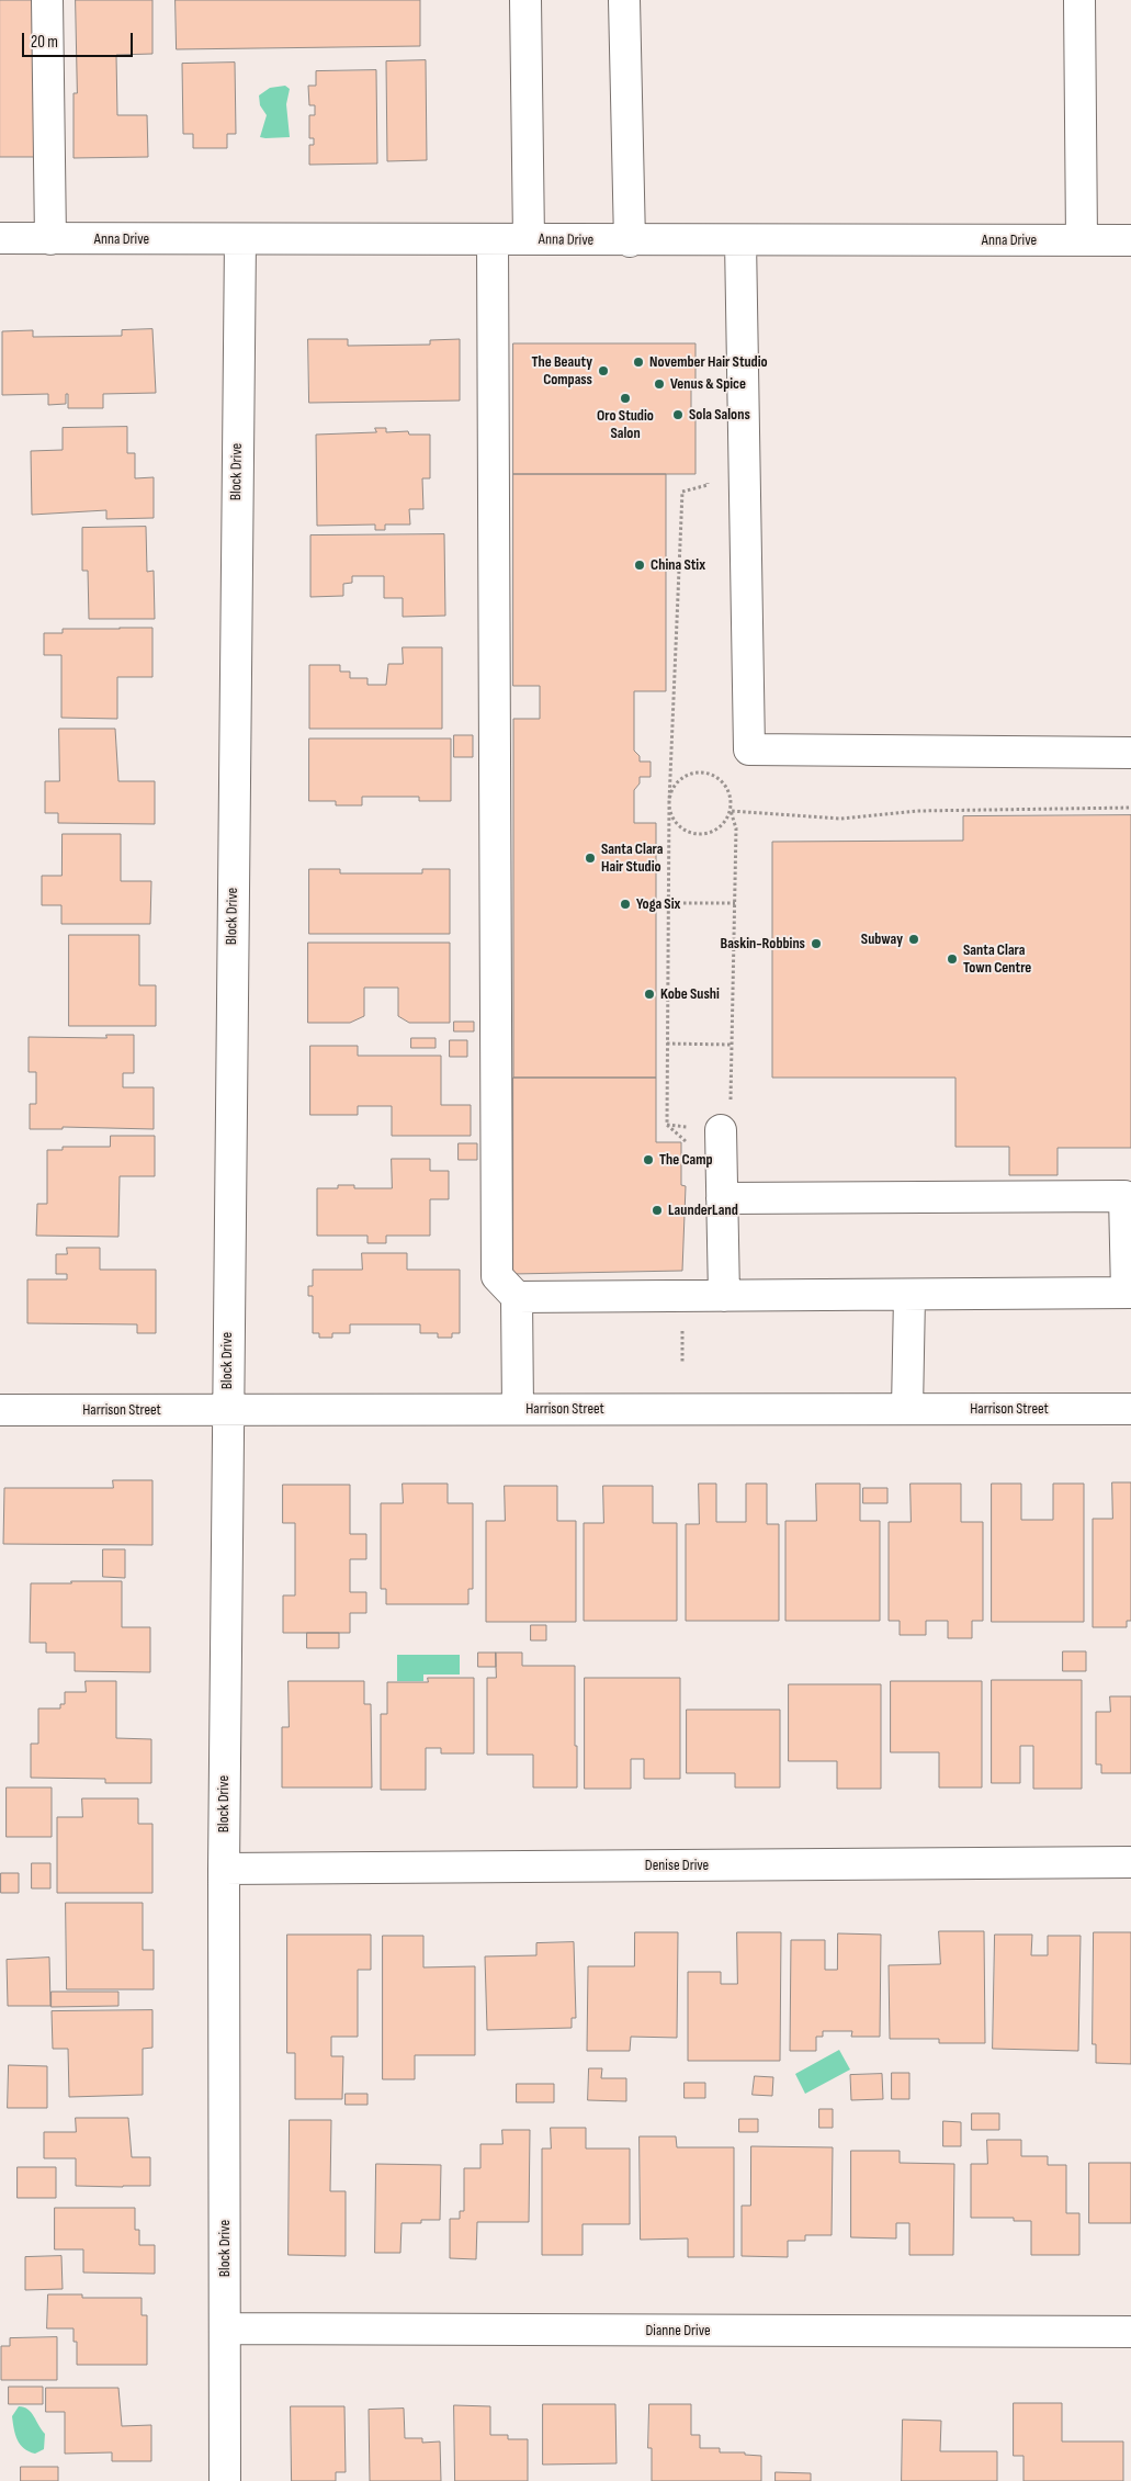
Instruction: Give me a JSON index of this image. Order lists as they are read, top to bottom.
{
  "streets": {
    "street": [
      "Anna Drive",
      "Block Drive",
      "Harrison Street",
      "Denise Drive",
      "Dianne Drive"
    ]
  },
  "crossings": [
    ["Anna Drive", "Block Drive"],
    ["Block Drive", "Harrison Street"],
    ["Block Drive", "Denise Drive"],
    ["Block Drive", "Dianne Drive"]
  ],
  "places": [
    "November Hair Studio",
    "The Beauty Compass",
    "Venus & Spice",
    "Oro Studio Salon",
    "Sola Salons",
    "China Stix",
    "Santa Clara Hair Studio",
    "Yoga Six",
    "Subway",
    "Baskin-Robbins",
    "Santa Clara Town Centre",
    "Kobe Sushi",
    "The Camp",
    "LaunderLand"
  ],
  "scale_bar": "20 m"
}
